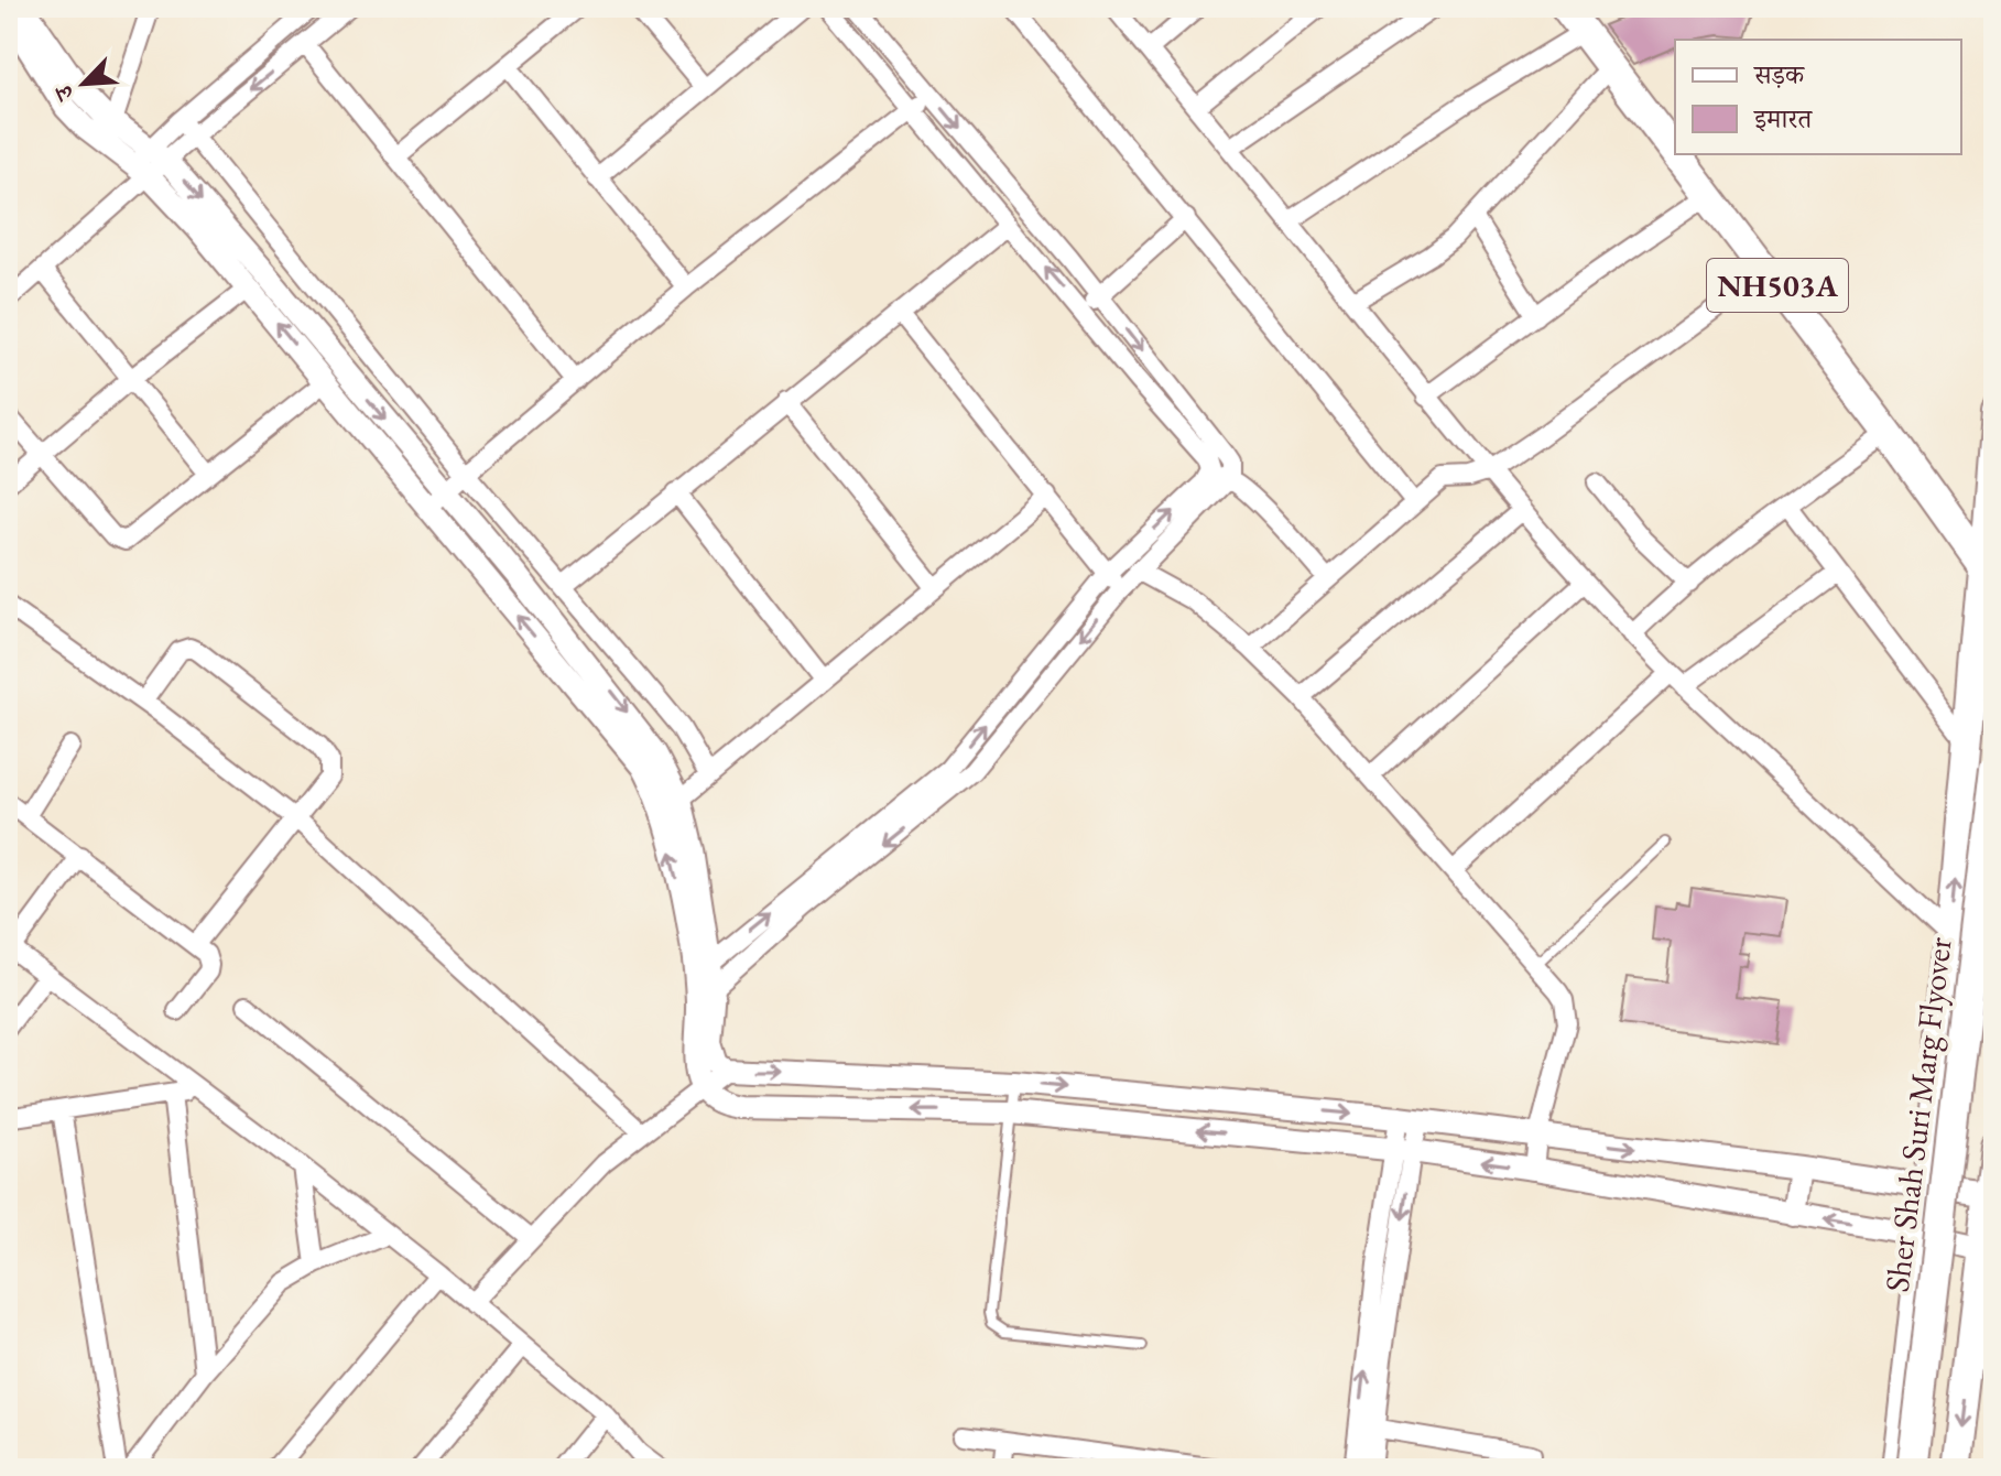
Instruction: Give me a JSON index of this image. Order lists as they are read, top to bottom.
{
  "streets": {
    "highway": ["NH503A", "Sher Shah Suri Marg Flyover"]
  },
  "legend": ["सड़क", "इमारत"],
  "north": "bottom left"
}
